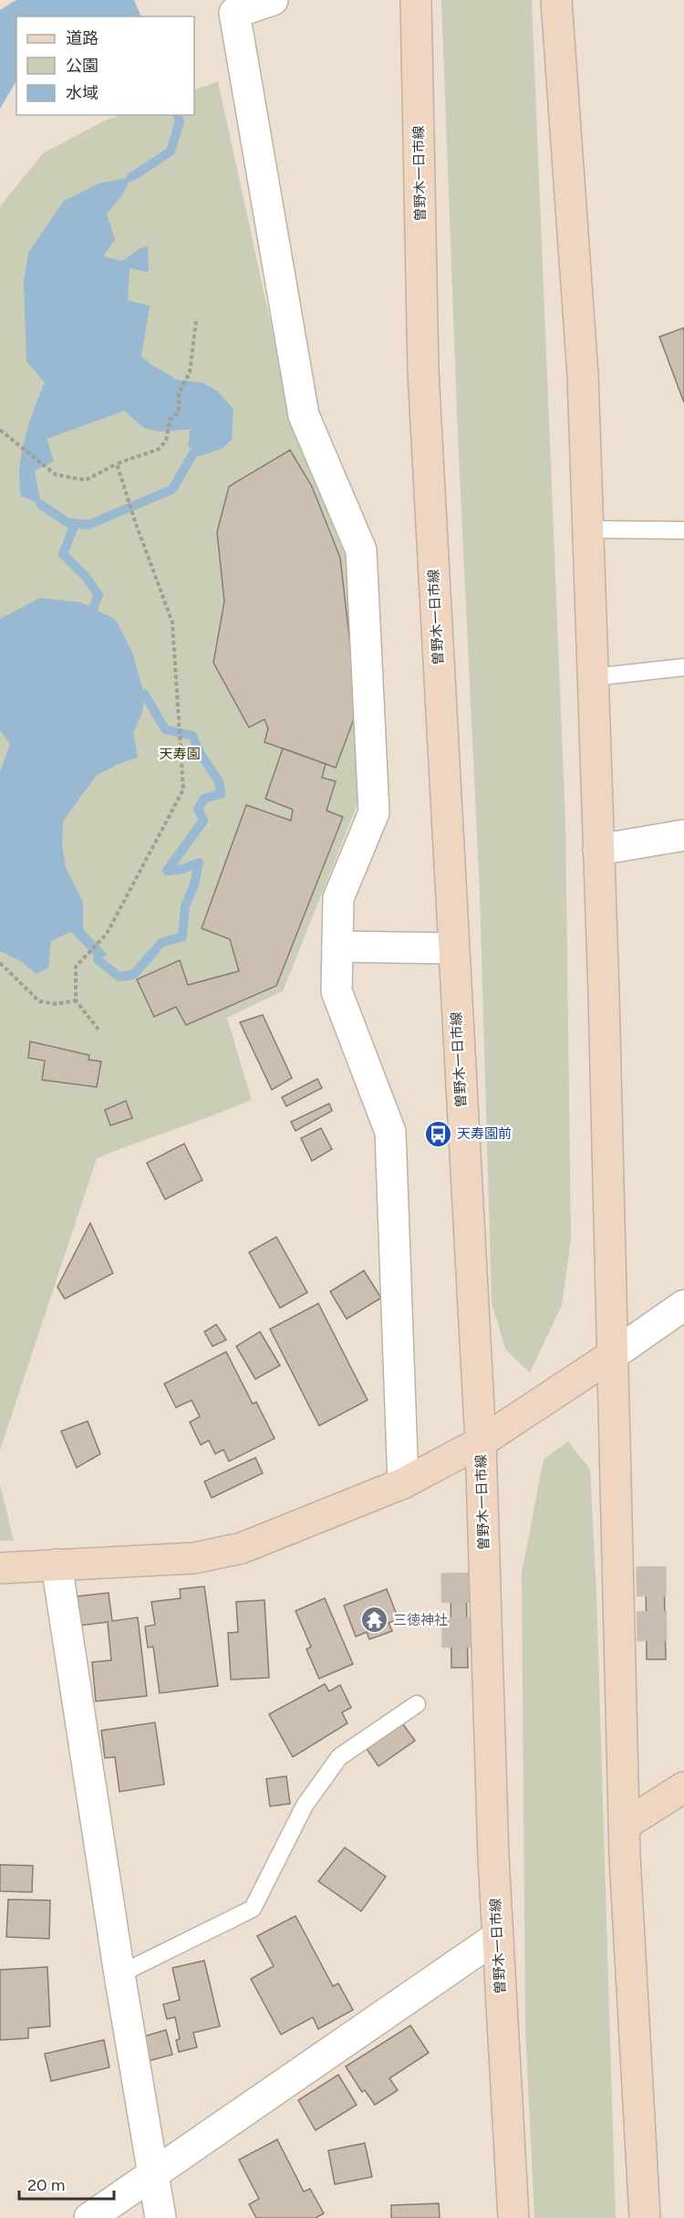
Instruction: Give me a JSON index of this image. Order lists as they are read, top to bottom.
{
  "streets": {
    "main road": ["曽野木一日市線"]
  },
  "parks": ["天寿園"],
  "places": {
    "bus stop": ["天寿園前"],
    "temple": ["三徳神社"]
  },
  "legend": ["道路", "公園", "水域"],
  "scale_bar": "20 m"
}
